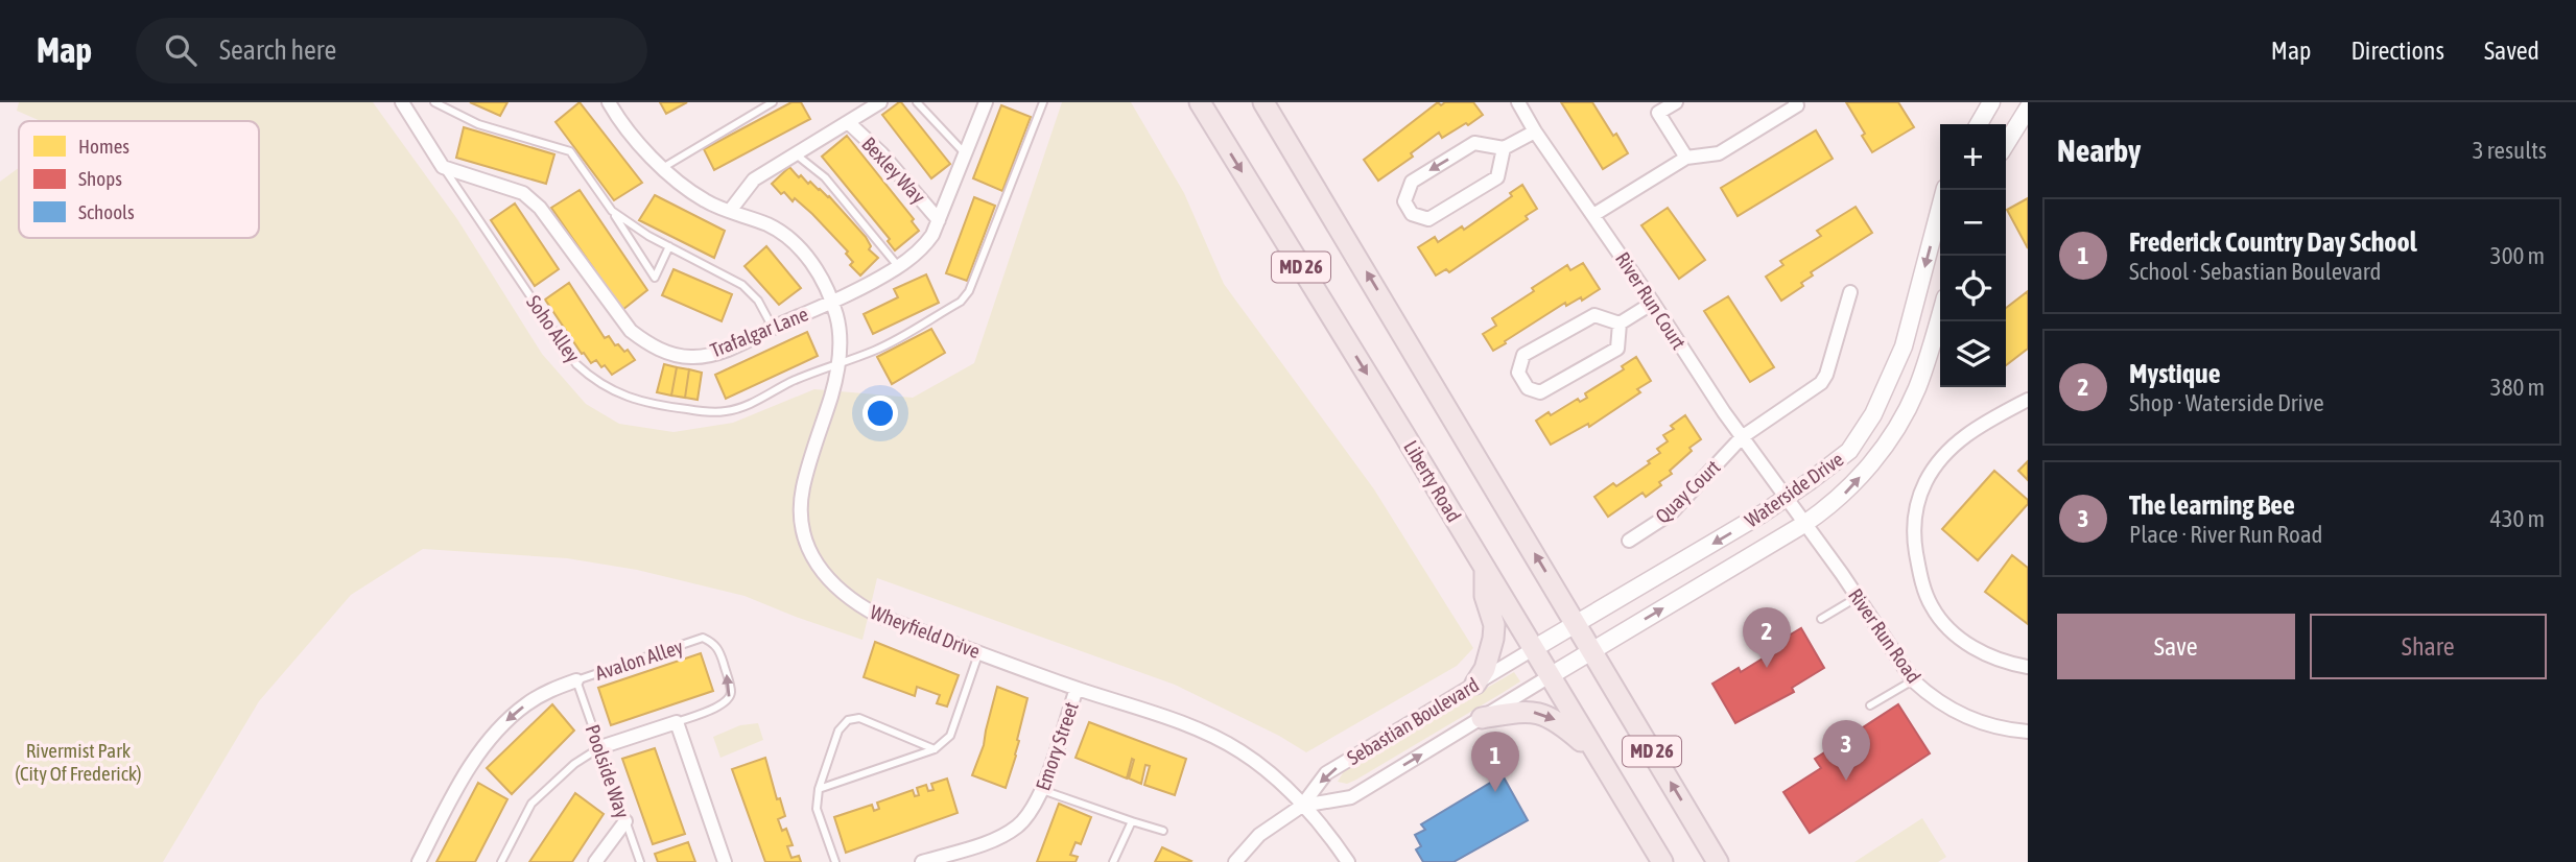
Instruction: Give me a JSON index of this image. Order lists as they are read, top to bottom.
{
  "streets": {
    "main road": ["MD 26", "Liberty Road"],
    "street": [
      "Bexley Way",
      "River Run Court",
      "Trafalgar Lane",
      "Waterside Drive",
      "Quay Court",
      "Wheyfield Drive",
      "River Run Road",
      "Sebastian Boulevard",
      "Emory Street"
    ],
    "lane": ["Soho Alley", "Avalon Alley", "Poolside Way"]
  },
  "crossings": [
    ["Bexley Way", "Trafalgar Lane"],
    ["MD 26", "Waterside Drive"],
    ["River Run Court", "Waterside Drive"],
    ["River Run Court", "Quay Court"],
    ["River Run Court", "River Run Road"],
    ["Soho Alley", "Trafalgar Lane"],
    ["Soho Alley", "Wheyfield Drive"],
    ["Trafalgar Lane", "Wheyfield Drive"],
    ["Liberty Road", "Waterside Drive"],
    ["Liberty Road", "Sebastian Boulevard"],
    ["Waterside Drive", "River Run Road"],
    ["Waterside Drive", "Sebastian Boulevard"],
    ["Wheyfield Drive", "Sebastian Boulevard"],
    ["Wheyfield Drive", "Emory Street"],
    ["Avalon Alley", "Poolside Way"]
  ],
  "parks": ["Rivermist Park (City Of Frederick)"],
  "legend": ["Homes", "Shops", "Schools"],
  "page": {
    "header": "Map",
    "search": "Search here",
    "nav": ["Map", "Directions", "Saved"],
    "heading": ["Nearby", "3 results"],
    "map_buttons": ["+", "−"],
    "list": [
      {
        "mark": "1",
        "name": "Frederick Country Day School",
        "note": "School · Sebastian Boulevard",
        "value": "300 m"
      },
      {
        "mark": "2",
        "name": "Mystique",
        "note": "Shop · Waterside Drive",
        "value": "380 m"
      },
      {
        "mark": "3",
        "name": "The learning Bee",
        "note": "Place · River Run Road",
        "value": "430 m"
      }
    ],
    "buttons": ["Save", "Share"],
    "pins": ["2", "3", "1"]
  }
}
